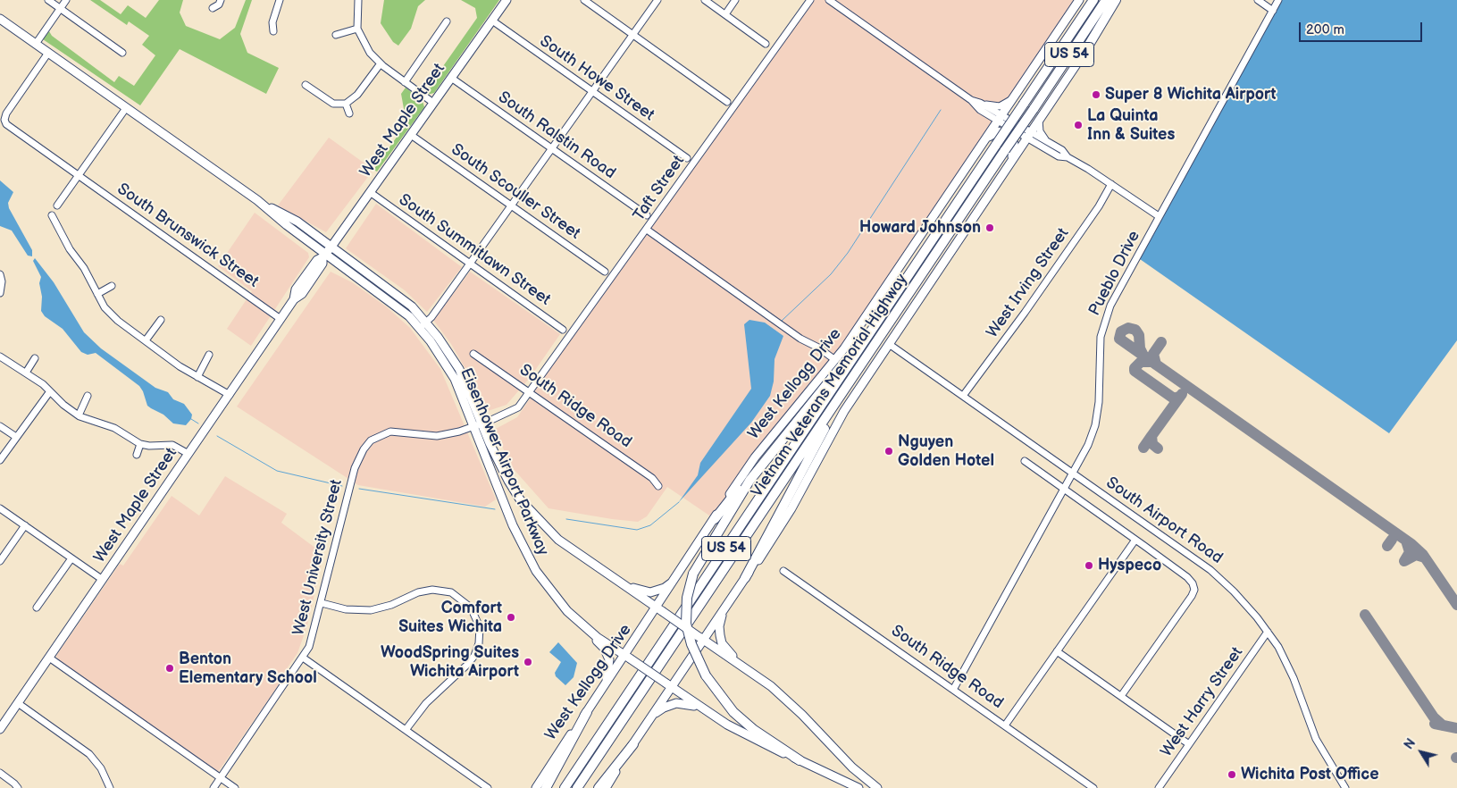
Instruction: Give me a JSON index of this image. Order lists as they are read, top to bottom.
{
  "streets": {
    "highway": ["US 54", "Vietnam Veterans Memorial Highway"],
    "main road": ["West Maple Street", "West Kellogg Drive", "Eisenhower Airport Parkway"],
    "street": [
      "South Howe Street",
      "South Ralstin Road",
      "Taft Street",
      "South Scouller Street",
      "South Brunswick Street",
      "South Summitlawn Street",
      "Pueblo Drive",
      "West Irving Street",
      "South Ridge Road",
      "South Airport Road",
      "West University Street",
      "West Harry Street"
    ]
  },
  "crossings": [
    ["South Howe Street", "West Maple Street"],
    ["West Maple Street", "South Ralstin Road"],
    ["West Maple Street", "South Scouller Street"],
    ["West Maple Street", "South Brunswick Street"],
    ["West Maple Street", "South Summitlawn Street"],
    ["Taft Street", "South Ridge Road"],
    ["Taft Street", "Eisenhower Airport Parkway"],
    ["Taft Street", "West University Street"],
    ["Pueblo Drive", "South Ridge Road"],
    ["Pueblo Drive", "South Airport Road"],
    ["West Irving Street", "South Airport Road"],
    ["West Kellogg Drive", "Eisenhower Airport Parkway"],
    ["South Airport Road", "West Harry Street"]
  ],
  "places": [
    "Super 8 Wichita Airport",
    "La Quinta Inn & Suites",
    "Howard Johnson",
    "Nguyen Golden Hotel",
    "Hyspeco",
    "Comfort Suites Wichita",
    "WoodSpring Suites Wichita Airport",
    "Benton Elementary School",
    "Wichita Post Office"
  ],
  "scale_bar": "200 m",
  "north": "top left"
}
